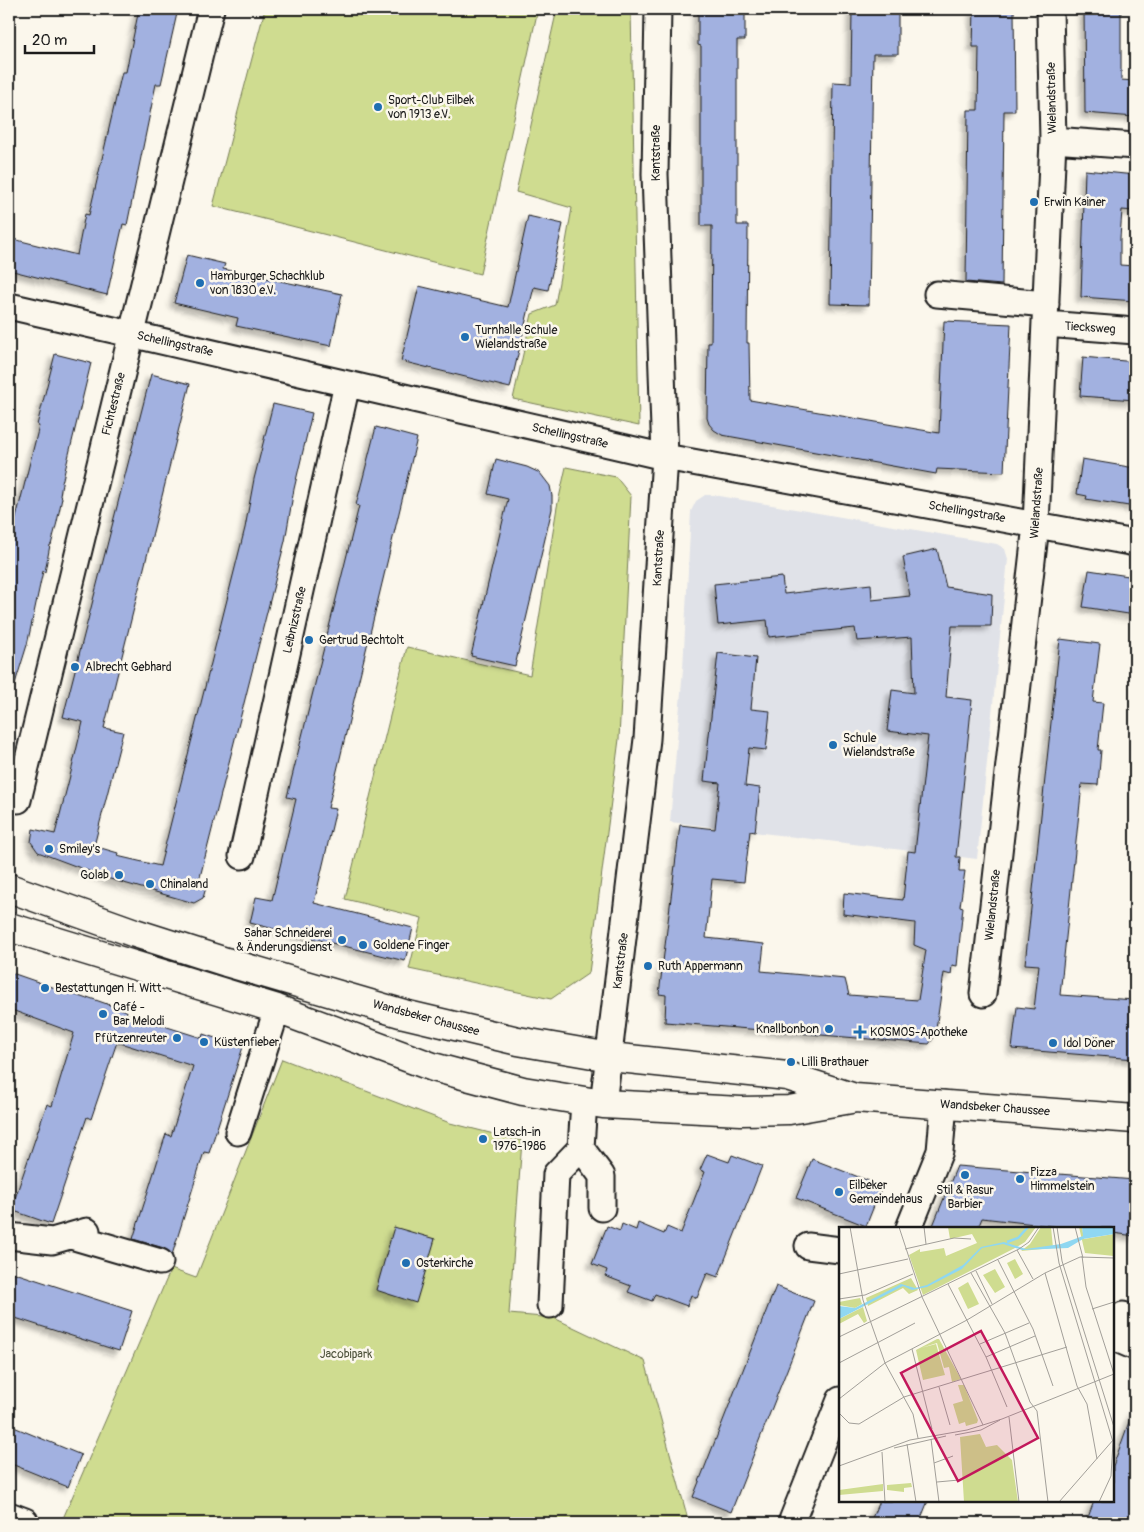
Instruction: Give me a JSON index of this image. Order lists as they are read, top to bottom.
{
  "streets": {
    "main road": ["Wandsbeker Chaussee"],
    "street": [
      "Wielandstraße",
      "Kantstraße",
      "Tiecksweg",
      "Schellingstraße",
      "Fichtestraße",
      "Leibnizstraße"
    ]
  },
  "crossings": [
    ["Wielandstraße", "Tiecksweg"],
    ["Wielandstraße", "Schellingstraße"],
    ["Kantstraße", "Schellingstraße"],
    ["Kantstraße", "Wandsbeker Chaussee"],
    ["Schellingstraße", "Fichtestraße"],
    ["Schellingstraße", "Leibnizstraße"]
  ],
  "parks": ["Jacobipark"],
  "places": {
    "other": [
      "Sport-Club Eilbek von 1913 e.V.",
      "Erwin Kainer",
      "Hamburger Schachklub von 1830 e.V.",
      "Turnhalle Schule Wielandstraße",
      "Gertrud Bechtolt",
      "Albrecht Gebhard",
      "Schule Wielandstraße",
      "Smiley's",
      "Golab",
      "Chinaland",
      "Sahar Schneiderei & Änderungsdienst",
      "Goldene Finger",
      "Ruth Appermann",
      "Bestattungen H. Witt",
      "Café - Bar Melodi",
      "Knallbonbon",
      "Pfützenreuter",
      "Küstenfieber",
      "Idol Döner",
      "Lilli Brathauer",
      "Latsch-in 1976-1986",
      "Stil & Rasur Barbier",
      "Pizza Himmelstein",
      "Eilbeker Gemeindehaus",
      "Osterkirche"
    ],
    "health": ["KOSMOS-Apotheke"]
  },
  "scale_bar": "20 m"
}
